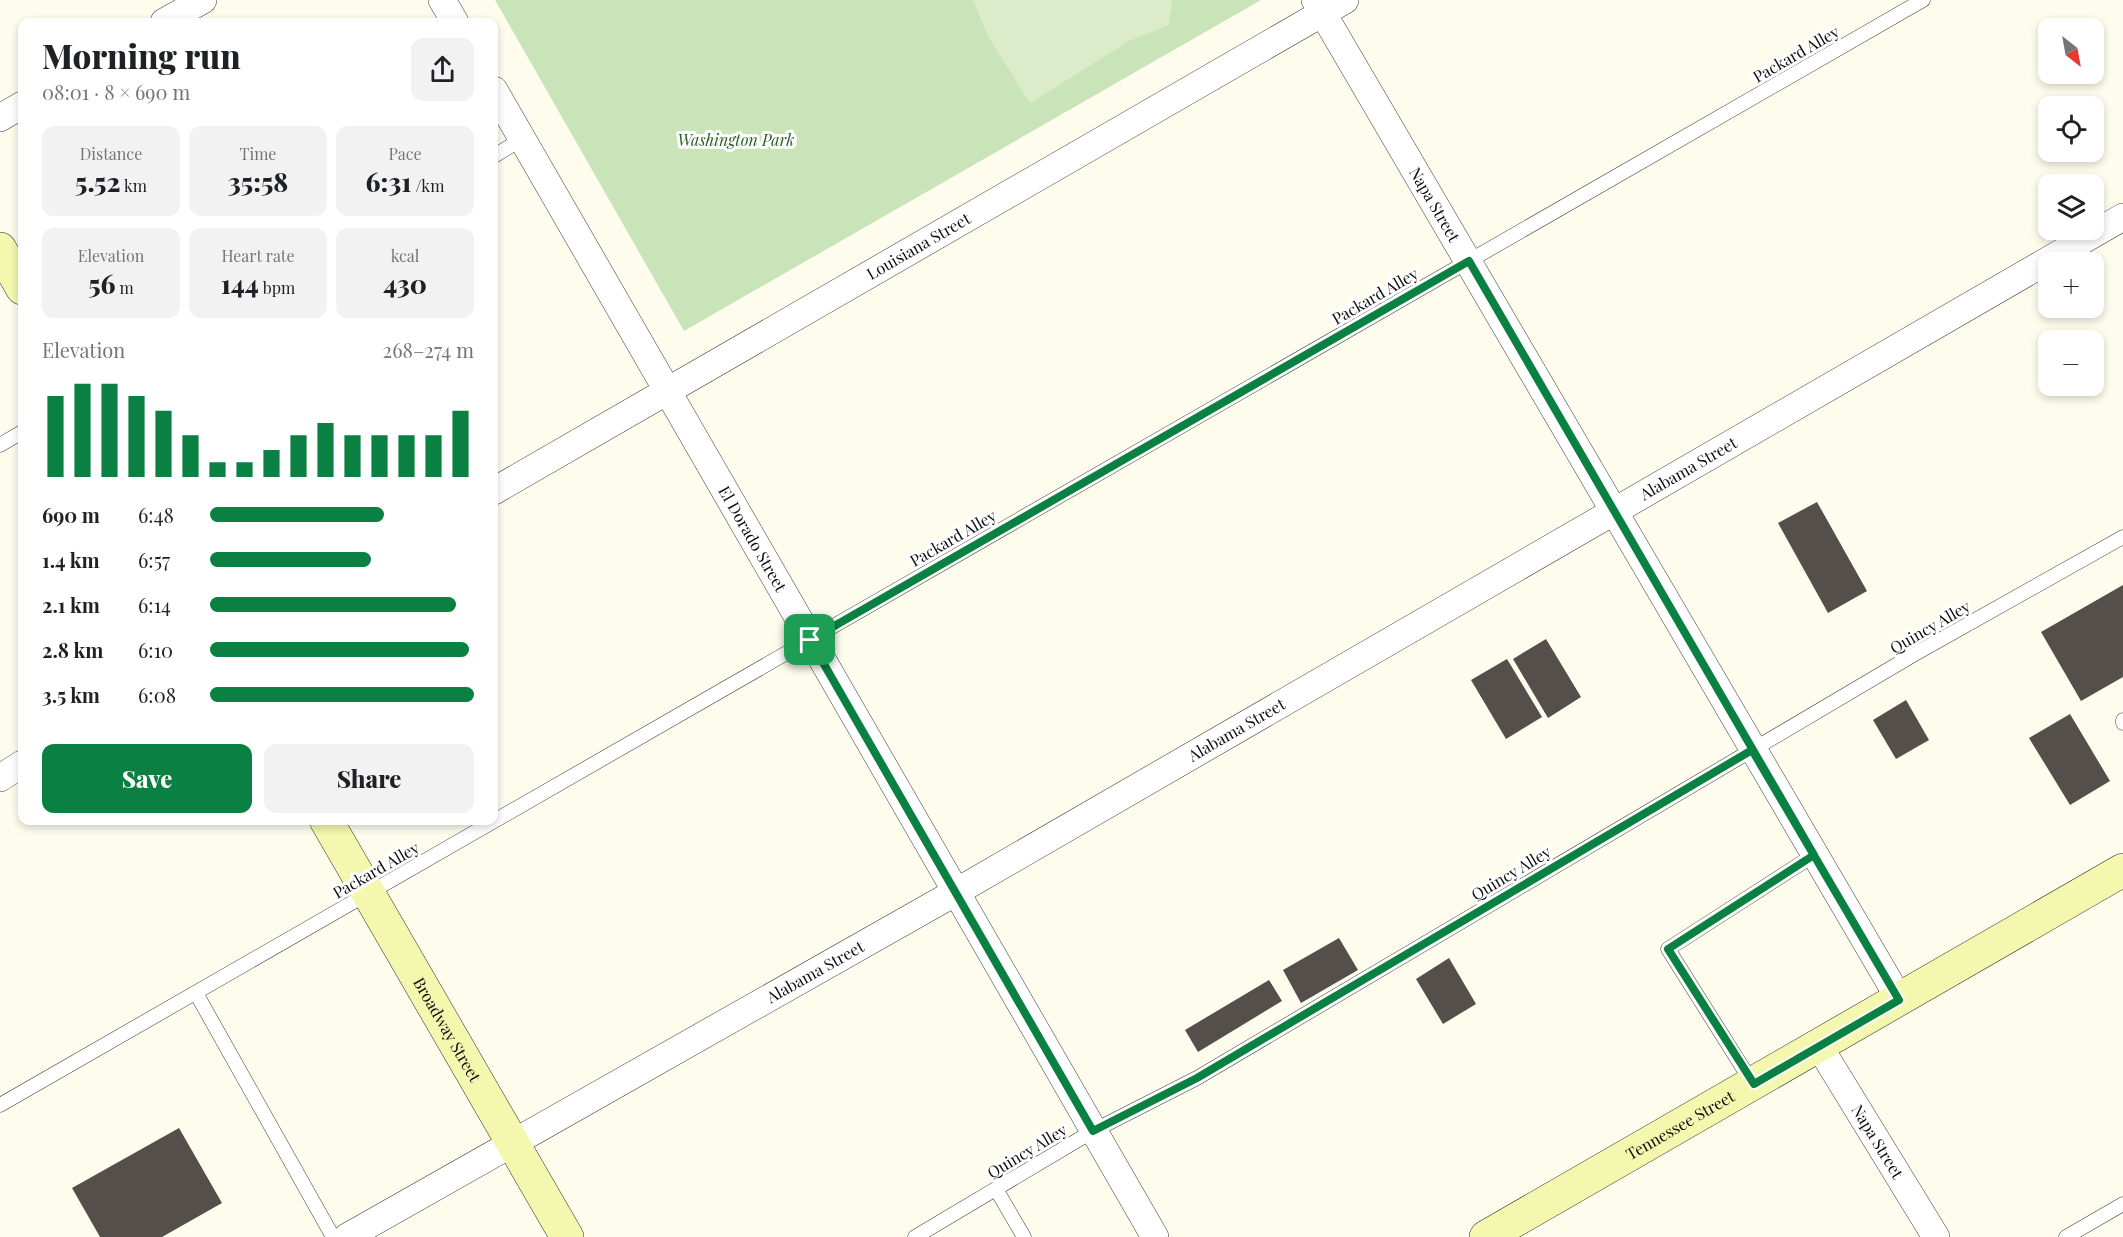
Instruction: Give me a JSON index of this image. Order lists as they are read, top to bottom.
{
  "streets": {
    "main road": ["Broadway Street", "Tennessee Street"],
    "street": [
      "Napa Street",
      "Louisiana Street",
      "Alabama Street",
      "El Dorado Street"
    ],
    "lane": ["Packard Alley", "Quincy Alley"]
  },
  "crossings": [
    ["Packard Alley", "Napa Street"],
    ["Packard Alley", "El Dorado Street"],
    ["Packard Alley", "Broadway Street"],
    ["Napa Street", "Louisiana Street"],
    ["Napa Street", "Alabama Street"],
    ["Napa Street", "Quincy Alley"],
    ["Napa Street", "Tennessee Street"],
    ["Louisiana Street", "El Dorado Street"],
    ["Alabama Street", "El Dorado Street"],
    ["Alabama Street", "Broadway Street"],
    ["El Dorado Street", "Quincy Alley"]
  ],
  "parks": ["Washington Park"],
  "north": "bottom right",
  "page": {
    "map_buttons": ["+", "−"],
    "heading": ["Morning run", "08:01 · 8 × 690 m"],
    "stats": [
      ["Distance", "5.52 km"],
      ["Time", "35:58"],
      ["Pace", "6:31 /km"],
      ["Elevation", "56 m"],
      ["Heart rate", "144 bpm"],
      ["kcal", "430"]
    ],
    "chart": ["Elevation", "268–274 m"],
    "list": [
      {
        "name": "690 m",
        "note": "6:48"
      },
      {
        "name": "1.4 km",
        "note": "6:57"
      },
      {
        "name": "2.1 km",
        "note": "6:14"
      },
      {
        "name": "2.8 km",
        "note": "6:10"
      },
      {
        "name": "3.5 km",
        "note": "6:08"
      }
    ],
    "buttons": ["Save", "Share"]
  }
}
